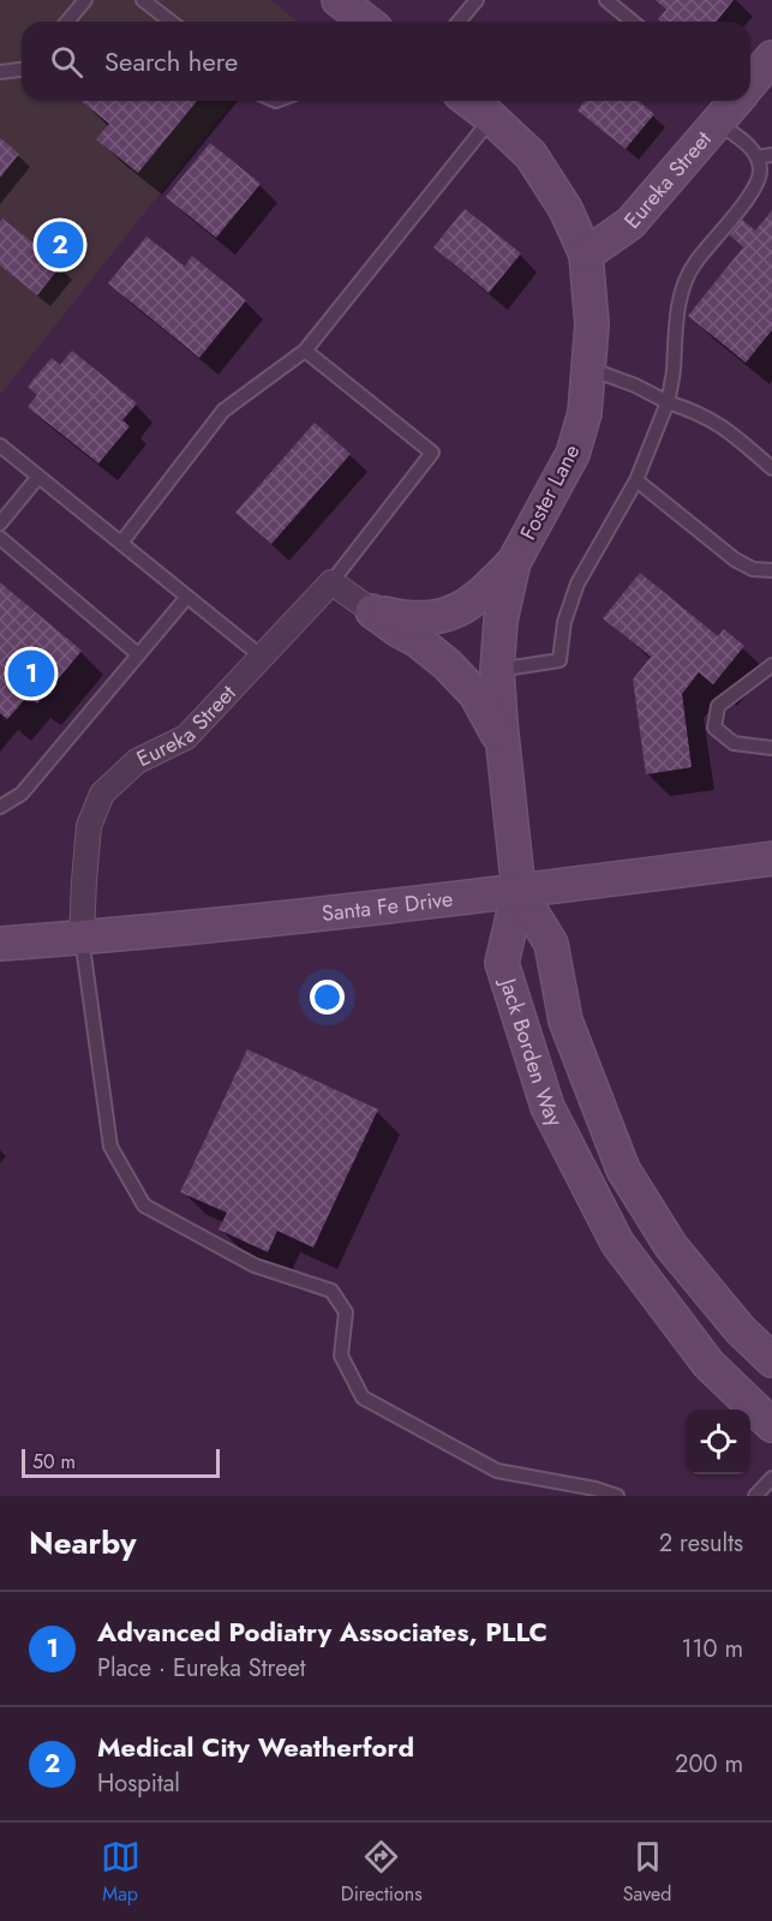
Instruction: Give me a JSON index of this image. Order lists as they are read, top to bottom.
{
  "streets": {
    "street": [
      "Eureka Street",
      "Foster Lane",
      "Santa Fe Drive",
      "Jack Borden Way"
    ]
  },
  "crossings": [
    ["Eureka Street", "Foster Lane"],
    ["Eureka Street", "Santa Fe Drive"],
    ["Foster Lane", "Santa Fe Drive"],
    ["Foster Lane", "Jack Borden Way"],
    ["Santa Fe Drive", "Jack Borden Way"]
  ],
  "scale_bar": "50 m",
  "page": {
    "search": "Search here",
    "pins": ["2", "1"],
    "scale": "50 m",
    "heading": ["Nearby", "2 results"],
    "list": [
      {
        "mark": "1",
        "name": "Advanced Podiatry Associates, PLLC",
        "note": "Place · Eureka Street",
        "value": "110 m"
      },
      {
        "mark": "2",
        "name": "Medical City Weatherford",
        "note": "Hospital",
        "value": "200 m"
      }
    ],
    "nav": ["Map", "Directions", "Saved"]
  }
}
